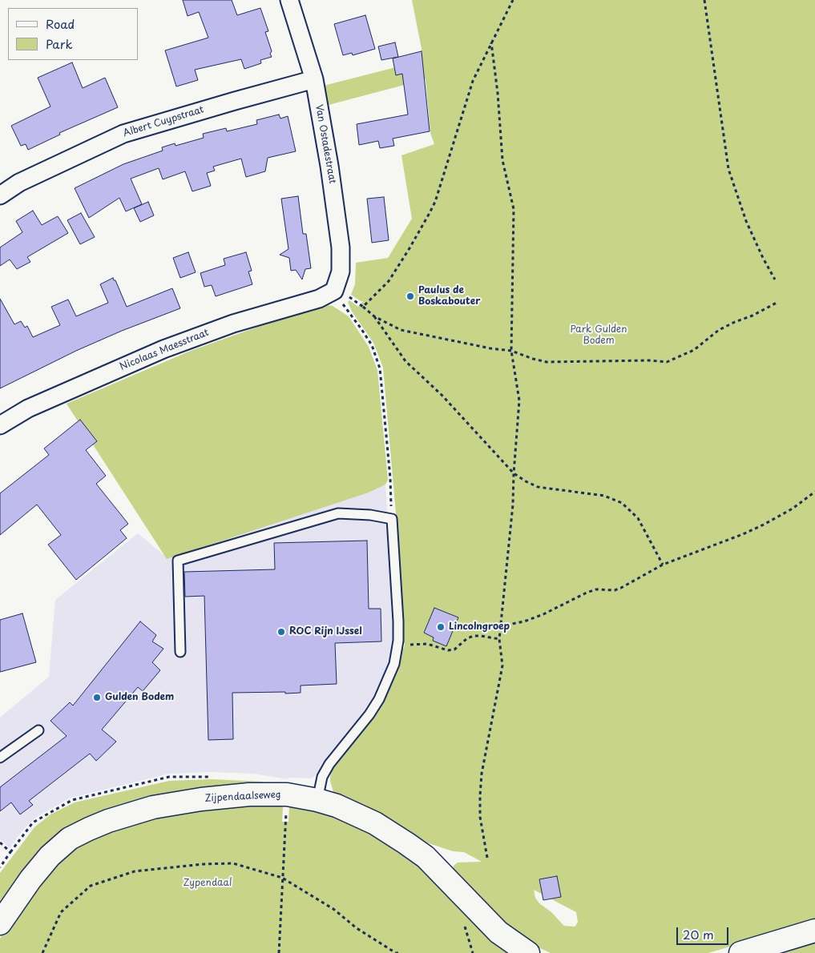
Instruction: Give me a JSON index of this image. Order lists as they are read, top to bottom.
{
  "streets": {
    "main road": ["Zijpendaalseweg"],
    "street": ["Albert Cuypstraat", "Van Ostadestraat", "Nicolaas Maesstraat"]
  },
  "crossings": [
    ["Albert Cuypstraat", "Van Ostadestraat"],
    ["Van Ostadestraat", "Nicolaas Maesstraat"]
  ],
  "parks": ["Park Gulden Bodem", "Zypendaal"],
  "places": [
    "Paulus de Boskabouter",
    "Lincolngroep",
    "ROC Rijn IJssel",
    "Gulden Bodem"
  ],
  "legend": ["Road", "Park"],
  "scale_bar": "20 m"
}
